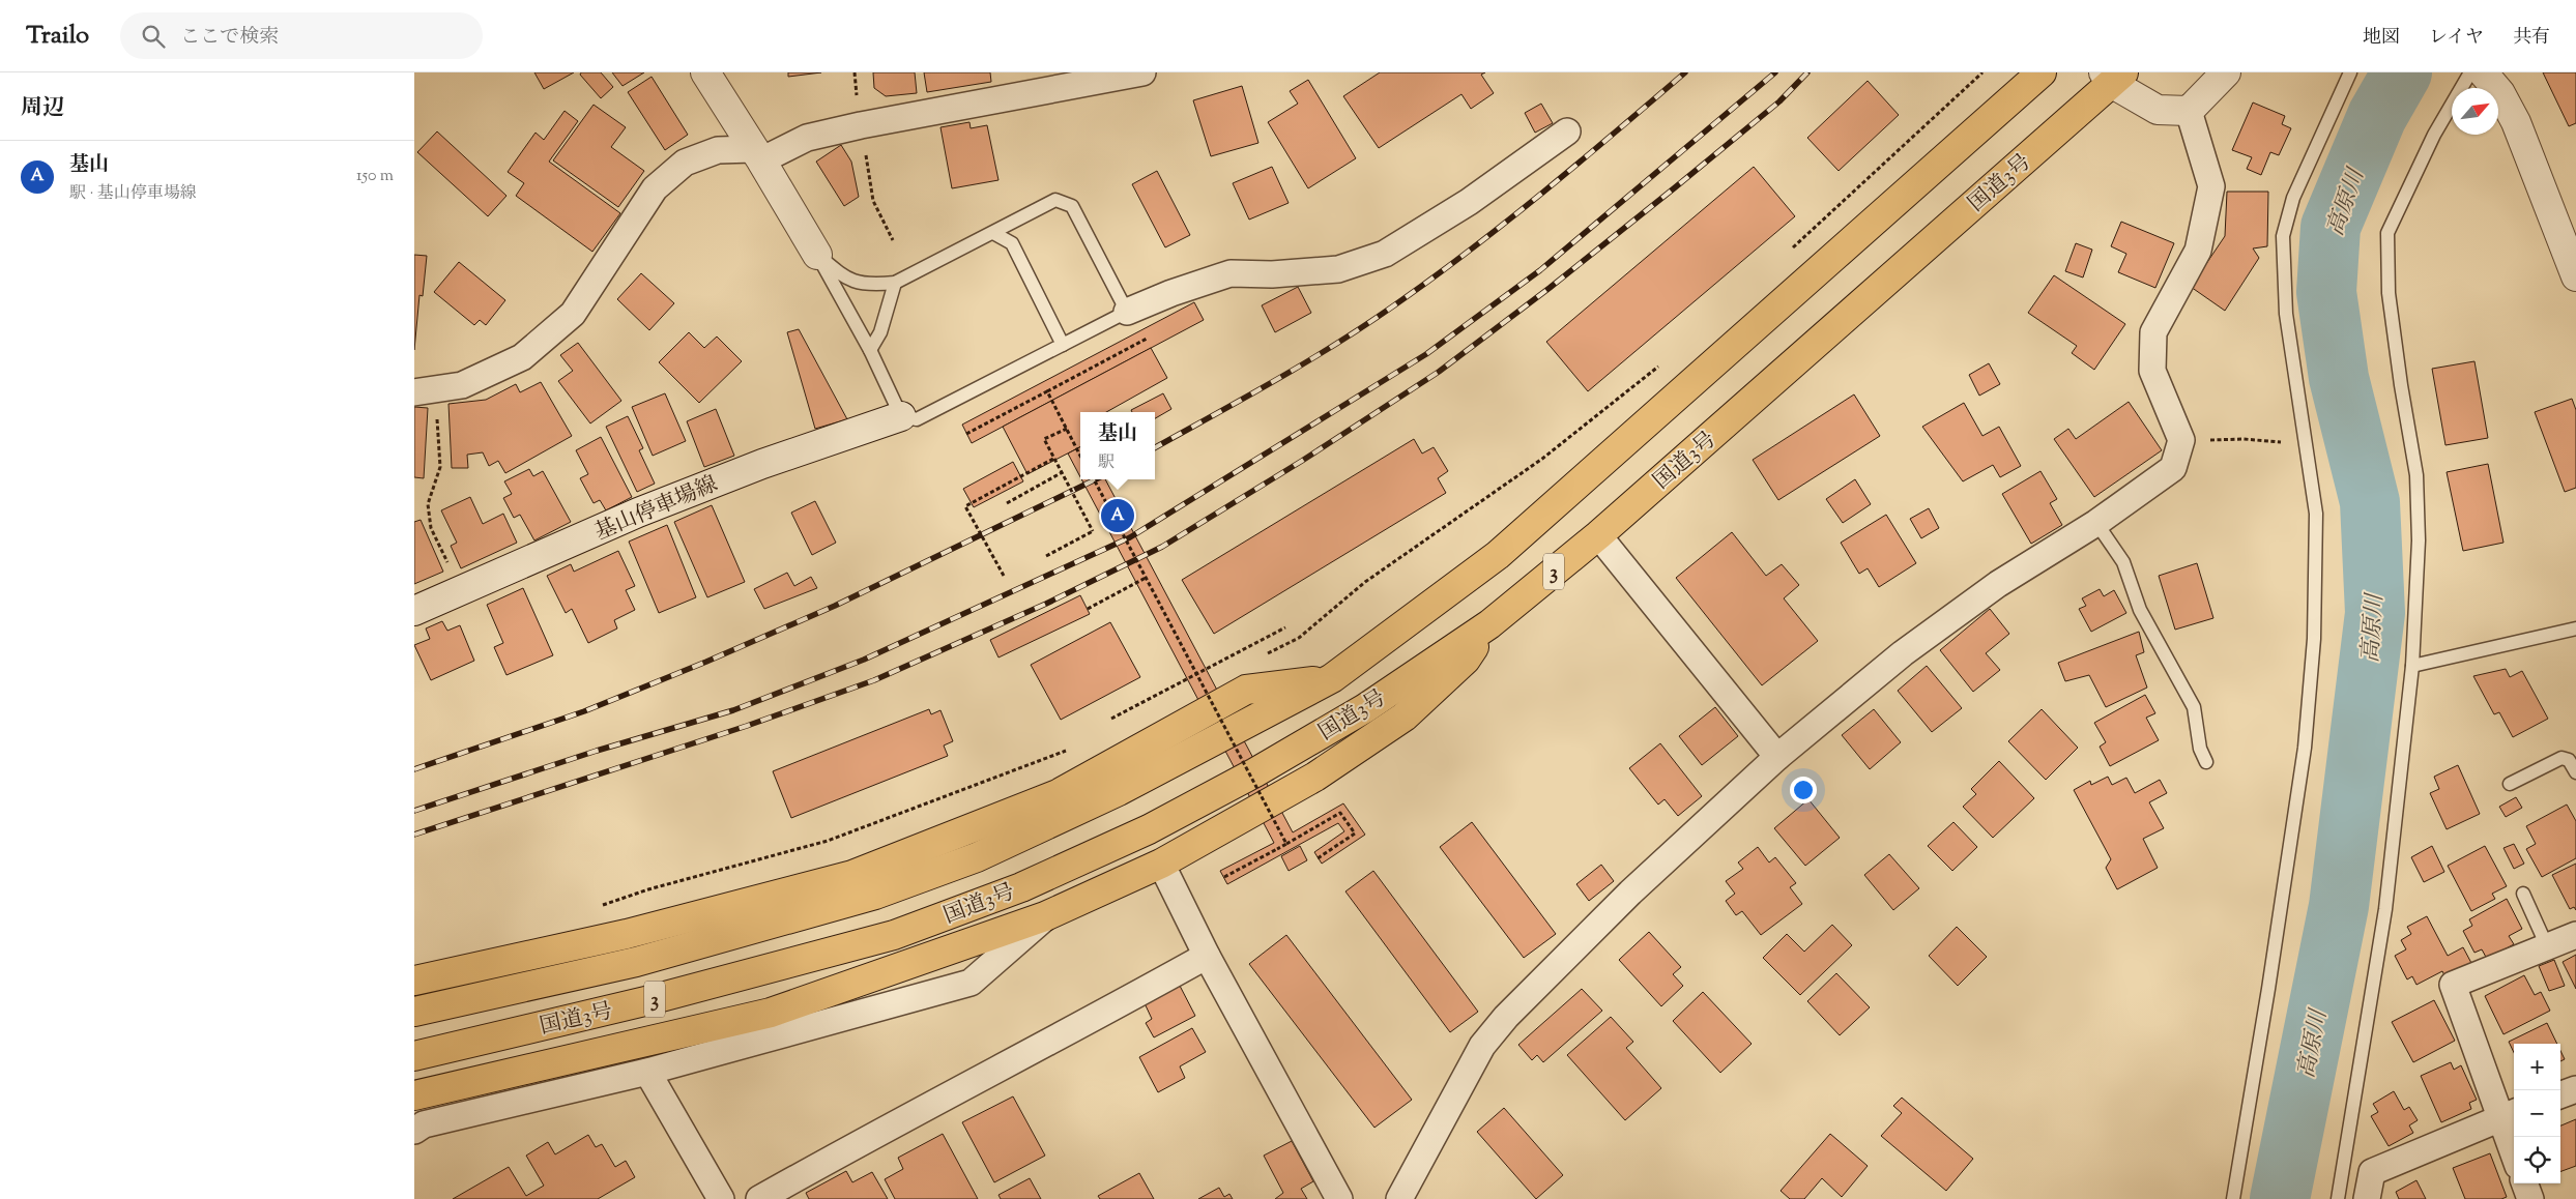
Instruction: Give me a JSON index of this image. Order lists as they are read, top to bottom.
{
  "streets": {
    "highway": ["国道3号", "3"],
    "street": ["基山停車場線"]
  },
  "water": ["高原川"],
  "north": "top right",
  "page": {
    "header": "Trailo",
    "search": "ここで検索",
    "nav": ["地図", "レイヤ", "共有"],
    "heading": "周辺",
    "list": [
      {
        "mark": "A",
        "name": "基山",
        "note": "駅 · 基山停車場線",
        "value": "150 m"
      }
    ],
    "popup": ["基山", "駅"],
    "pins": "A",
    "map_buttons": ["+", "−"]
  }
}
